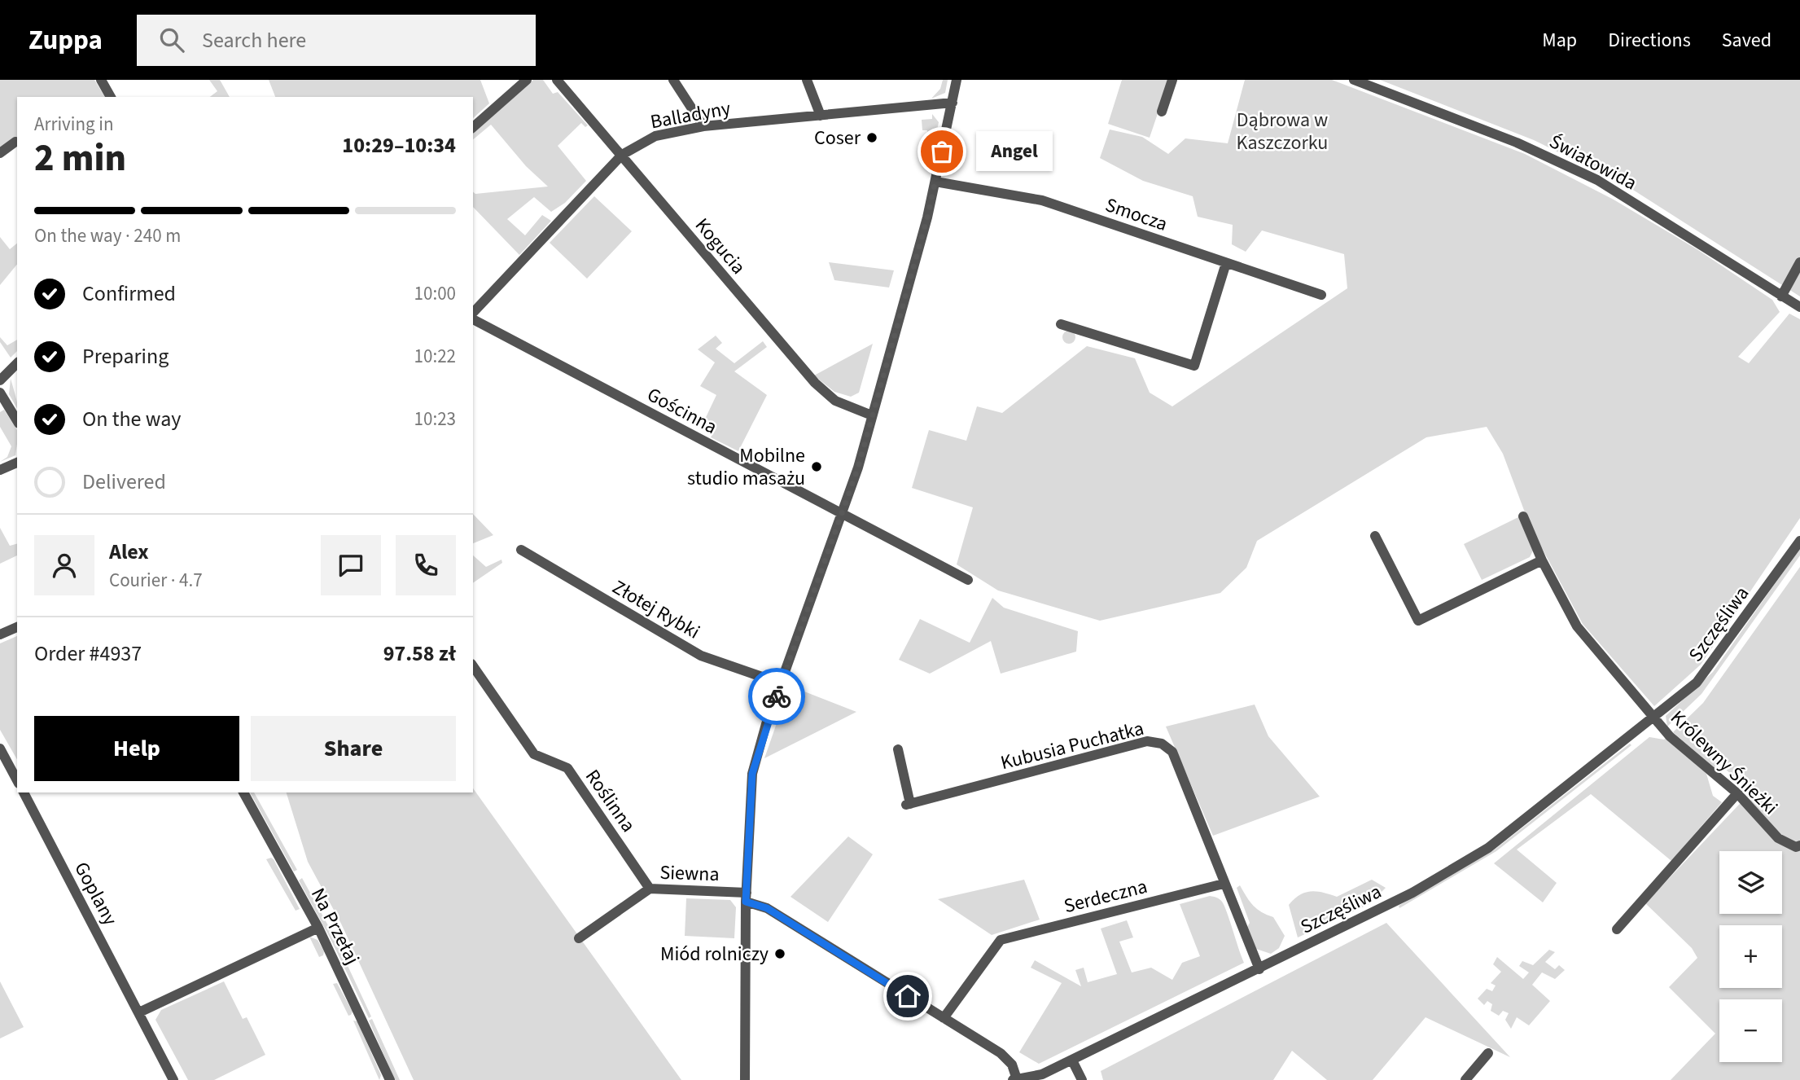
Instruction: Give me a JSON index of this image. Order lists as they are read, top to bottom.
{
  "streets": {
    "street": [
      "Balladyny",
      "Światowida",
      "Smocza",
      "Kogucia",
      "Gościnna",
      "Złotej Rybki",
      "Szczęśliwa",
      "Kubusia Puchatka",
      "Królewny Śnieżki",
      "Roślinna",
      "Siewna",
      "Goplany",
      "Serdeczna",
      "Na Przełaj"
    ]
  },
  "crossings": [
    ["Balladyny", "Kogucia"],
    ["Szczęśliwa", "Królewny Śnieżki"],
    ["Szczęśliwa", "Siewna"],
    ["Kubusia Puchatka", "Serdeczna"],
    ["Roślinna", "Siewna"],
    ["Siewna", "Serdeczna"]
  ],
  "parks": ["Dąbrowa w Kaszczorku"],
  "places": [
    "Coser",
    "Angel",
    "Mobilne studio masażu",
    "Miód rolniczy"
  ],
  "page": {
    "header": "Zuppa",
    "search": "Search here",
    "nav": ["Map", "Directions", "Saved"],
    "heading": ["2 min", "Arriving in", "10:29–10:34"],
    "panel": [
      "Alex",
      "Courier · 4.7",
      "Order #4937",
      "97.58 zł"
    ],
    "bubble": "Angel",
    "bar": "On the way · 240 m",
    "list": [
      ["Confirmed", "10:00"],
      ["Preparing", "10:22"],
      ["On the way", "10:23"],
      "Delivered"
    ],
    "buttons": ["Help", "Share"],
    "map_buttons": ["+", "−"]
  }
}
